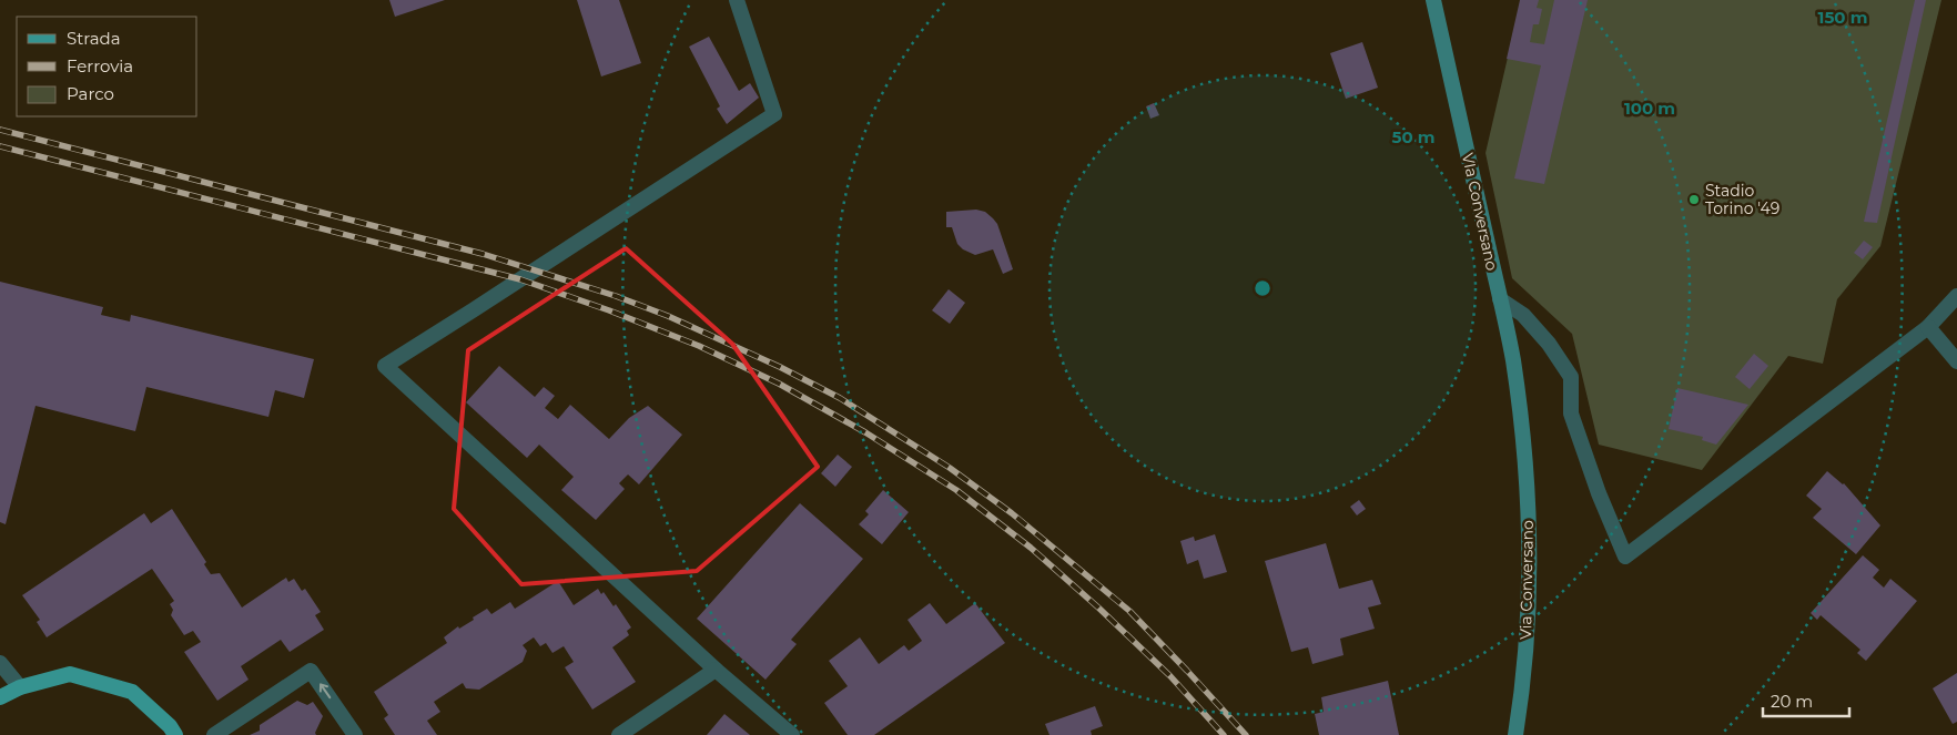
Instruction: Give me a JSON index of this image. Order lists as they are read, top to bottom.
{
  "streets": {
    "main road": ["VIa Conversano", "Via Conversano"]
  },
  "crossings": [
    ["VIa Conversano", "Via Conversano"]
  ],
  "places": ["Stadio Torino '49"],
  "legend": ["Strada", "Ferrovia", "Parco"],
  "scale_bar": "20 m",
  "rings": ["150 m", "100 m", "50 m"]
}
